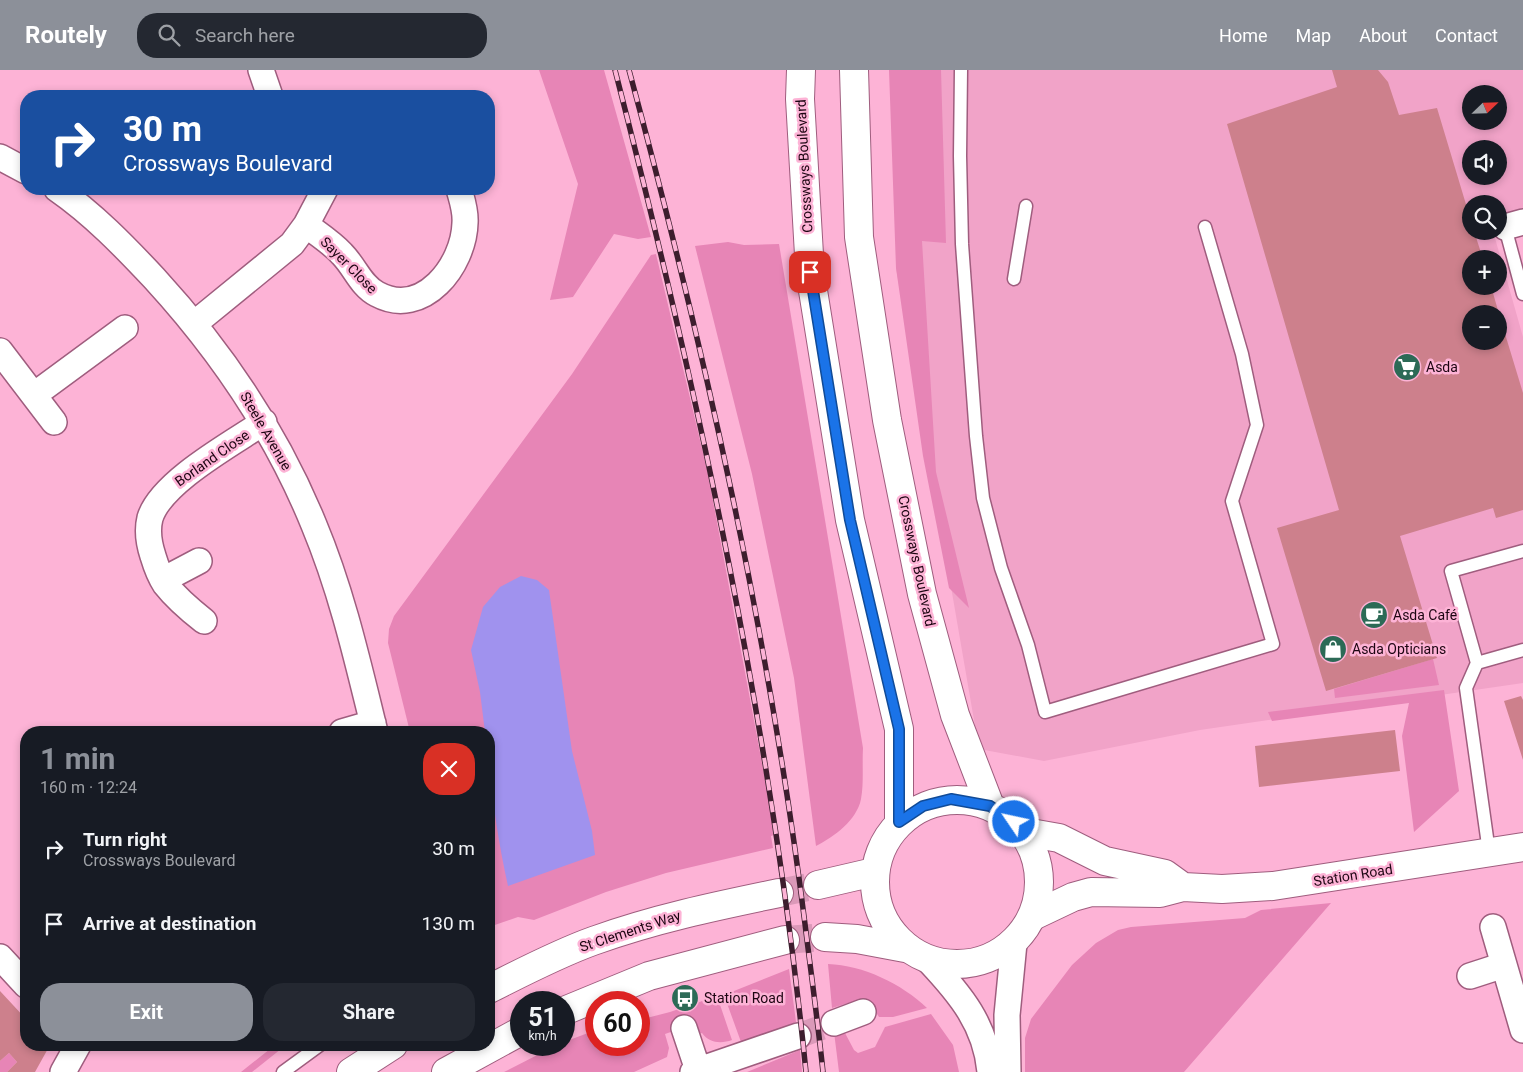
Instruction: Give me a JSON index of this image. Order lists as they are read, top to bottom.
{
  "streets": {
    "main road": ["Crossways Boulevard", "Station Road", "St Clements Way"],
    "street": ["Sayer Close", "Steele Avenue", "Borland Close"]
  },
  "crossings": [
    ["Crossways Boulevard", "Station Road"],
    ["Steele Avenue", "Borland Close"]
  ],
  "places": {
    "supermarket": ["Asda"],
    "cafe": ["Asda Café"],
    "shop": ["Asda Opticians"],
    "bus stop": ["Station Road"]
  },
  "north": "top right",
  "page": {
    "header": "Routely",
    "search": "Search here",
    "nav": [
      "Home",
      "Map",
      "About",
      "Contact"
    ],
    "map_buttons": ["+", "−"],
    "turn": ["30 m", "Crossways Boulevard"],
    "heading": ["1 min", "160 m · 12:24"],
    "list": [
      {
        "name": "Turn right",
        "note": "Crossways Boulevard",
        "value": "30 m"
      },
      {
        "name": "Arrive at destination",
        "value": "130 m"
      }
    ],
    "buttons": ["Exit", "Share"],
    "speed": "51 km/h",
    "limit": "60"
  }
}
